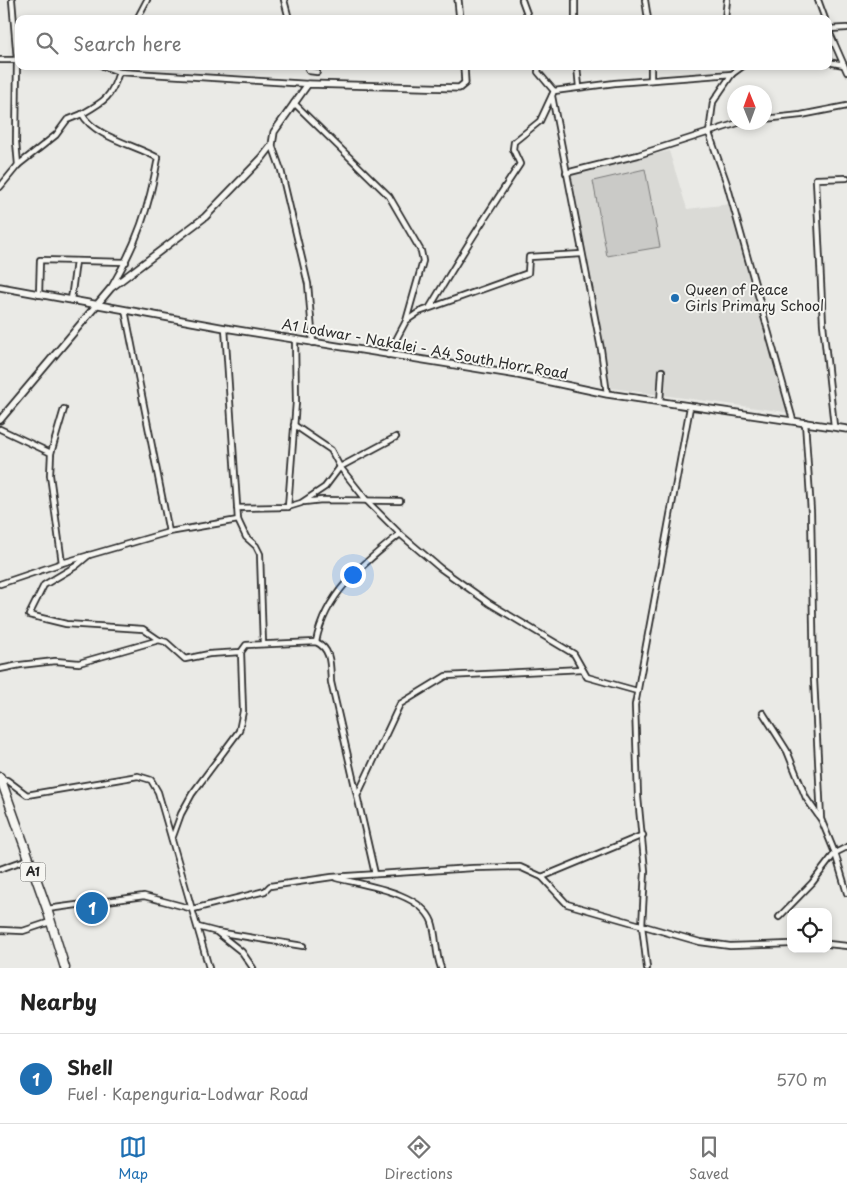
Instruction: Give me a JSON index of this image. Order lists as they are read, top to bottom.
{
  "streets": {
    "highway": ["A1"],
    "main road": ["A1 Lodwar - Nakalei - A4 South Horr Road"]
  },
  "places": ["Queen of Peace Girls Primary School"],
  "north": "top",
  "page": {
    "search": "Search here",
    "pins": "1",
    "heading": "Nearby",
    "list": [
      {
        "mark": "1",
        "name": "Shell",
        "note": "Fuel · Kapenguria-Lodwar Road",
        "value": "570 m"
      }
    ],
    "nav": ["Map", "Directions", "Saved"]
  }
}
